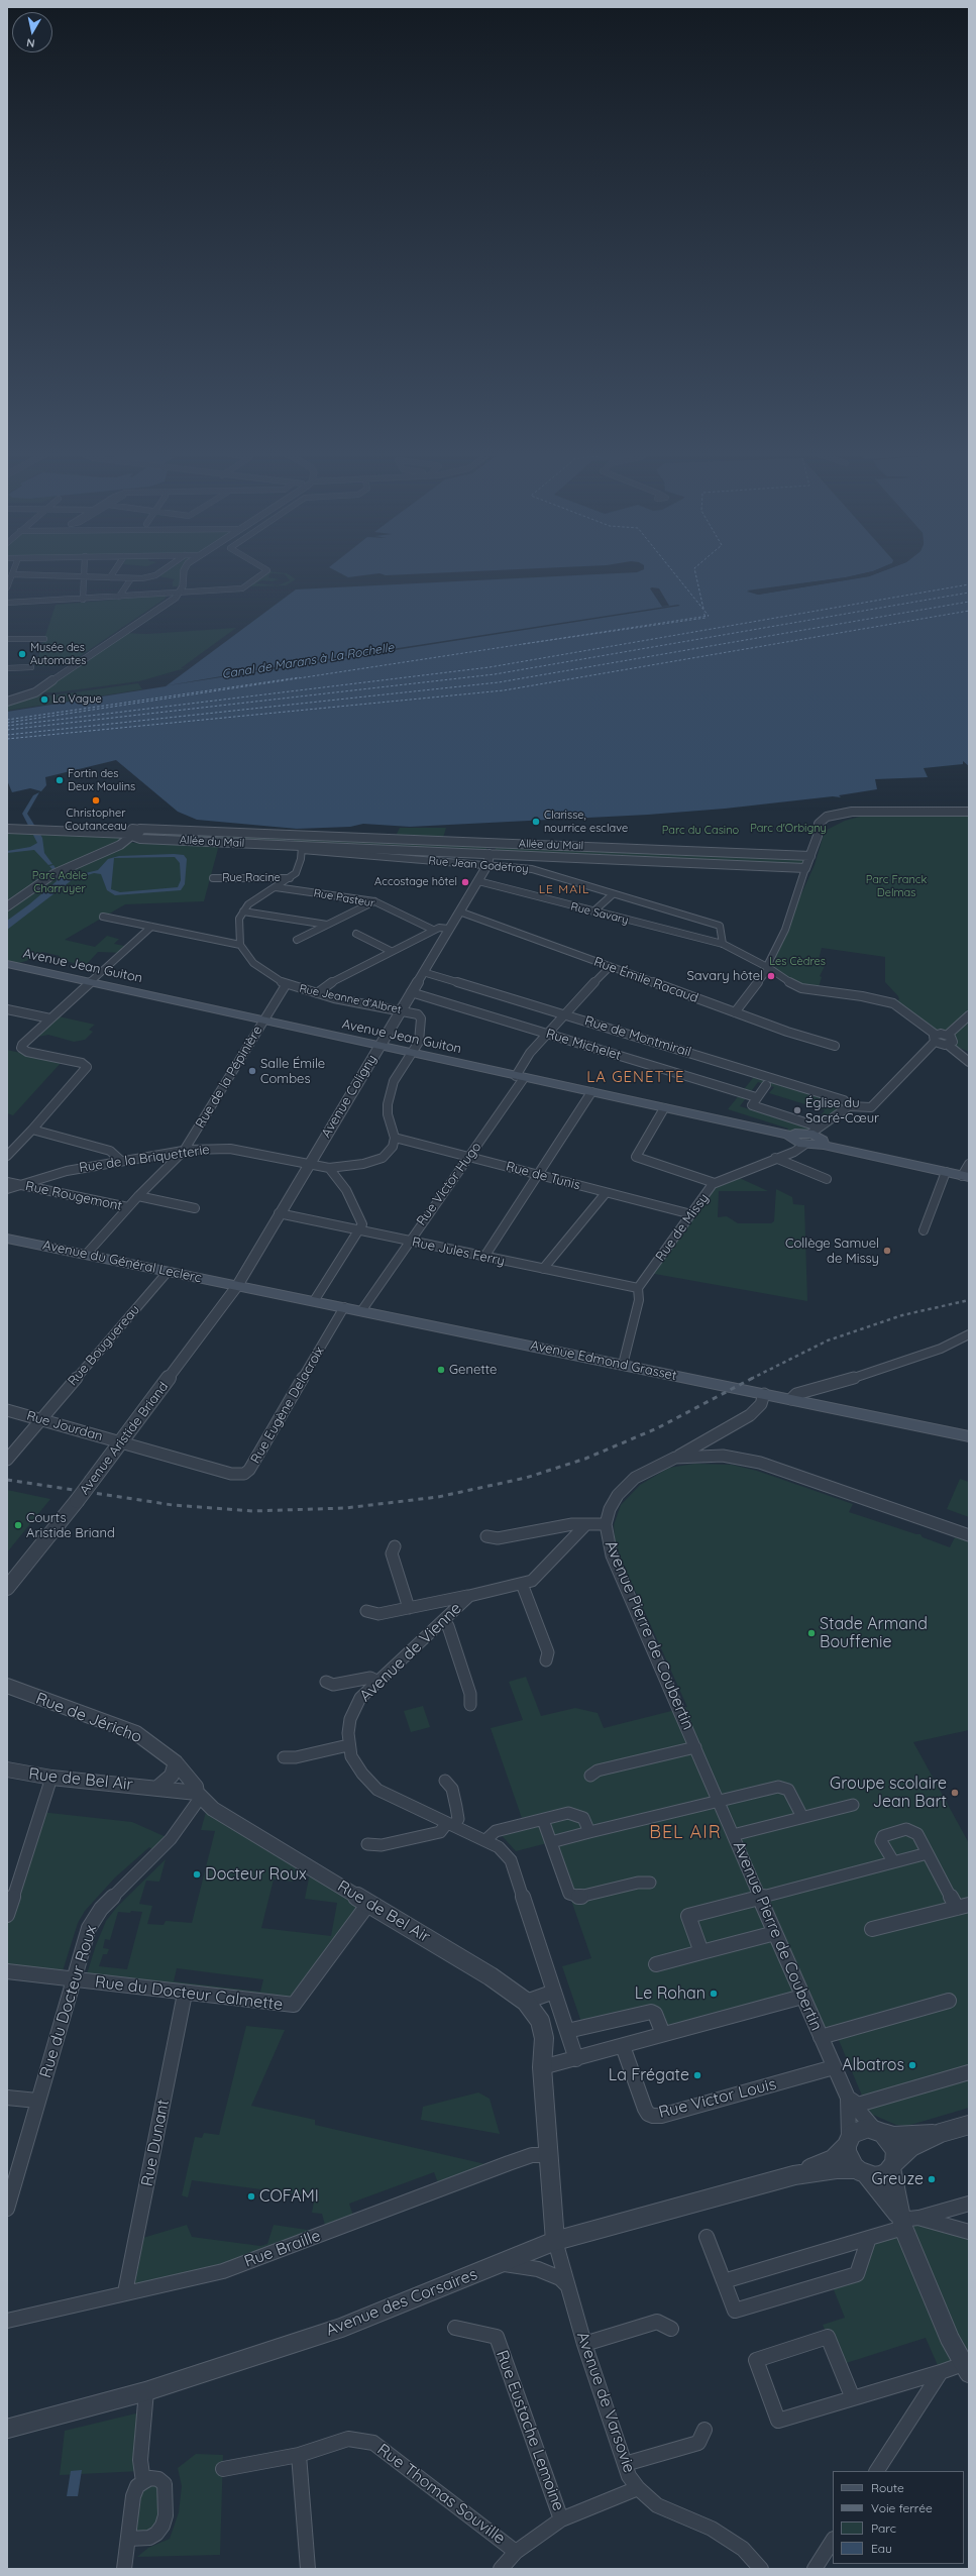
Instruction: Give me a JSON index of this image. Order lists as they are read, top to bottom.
{
  "streets": {
    "main road": ["Avenue Jean Guiton", "Avenue du Général Leclerc", "Avenue Edmond Grasset"],
    "street": [
      "Allée du Mail",
      "Rue Jean Godefroy",
      "Rue Racine",
      "Rue Pasteur",
      "Rue Savary",
      "Rue Émile Racaud",
      "Rue Jeanne d'Albret",
      "Rue de Montmirail",
      "Rue Michelet",
      "Rue de la Pépinière",
      "Avenue Coligny",
      "Rue de la Briquetterie",
      "Rue de Tunis",
      "Rue Victor Hugo",
      "Rue Rougemont",
      "Rue de Missy",
      "Rue Jules Ferry",
      "Rue Bouguereau",
      "Rue Eugène Delacroix",
      "Rue Jourdan",
      "Avenue Aristide Briand",
      "Avenue Pierre de Coubertin",
      "Avenue de Vienne",
      "Rue de Jéricho",
      "Rue de Bel Air",
      "Rue du Docteur Calmette",
      "Rue du Docteur Roux",
      "Rue Victor Louis",
      "Rue Dunant",
      "Rue Braille",
      "Avenue des Corsaires",
      "Avenue de Varsovie",
      "Rue Eustache Lemoine",
      "Rue Thomas Souville"
    ]
  },
  "crossings": [
    ["Allée du Mail", "Rue Jean Godefroy"],
    ["Allée du Mail", "Avenue Coligny"],
    ["Rue Jean Godefroy", "Rue Savary"],
    ["Rue Jean Godefroy", "Avenue Coligny"],
    ["Rue Savary", "Avenue Coligny"],
    ["Avenue Jean Guiton", "Rue Jeanne d'Albret"],
    ["Avenue Jean Guiton", "Rue de la Pépinière"],
    ["Avenue Jean Guiton", "Avenue Coligny"],
    ["Avenue Jean Guiton", "Rue Victor Hugo"],
    ["Rue Émile Racaud", "Avenue Coligny"],
    ["Rue Émile Racaud", "Rue Victor Hugo"],
    ["Rue Jeanne d'Albret", "Rue de la Pépinière"],
    ["Rue Jeanne d'Albret", "Avenue Coligny"],
    ["Rue de Montmirail", "Avenue Coligny"],
    ["Rue de Montmirail", "Rue Victor Hugo"],
    ["Rue Michelet", "Avenue Coligny"],
    ["Rue Michelet", "Rue Victor Hugo"],
    ["Rue de la Pépinière", "Rue de la Briquetterie"],
    ["Rue de la Pépinière", "Rue Rougemont"],
    ["Rue de la Pépinière", "Avenue du Général Leclerc"],
    ["Avenue Coligny", "Rue de la Briquetterie"],
    ["Avenue Coligny", "Rue Jules Ferry"],
    ["Avenue Coligny", "Avenue du Général Leclerc"],
    ["Avenue Coligny", "Avenue Edmond Grasset"],
    ["Avenue Coligny", "Avenue Aristide Briand"],
    ["Rue de la Briquetterie", "Rue de Tunis"],
    ["Rue de la Briquetterie", "Rue Rougemont"],
    ["Rue de Tunis", "Rue Victor Hugo"],
    ["Rue de Tunis", "Rue de Missy"],
    ["Rue Victor Hugo", "Rue Jules Ferry"],
    ["Rue Victor Hugo", "Avenue Edmond Grasset"],
    ["Rue de Missy", "Rue Jules Ferry"],
    ["Avenue du Général Leclerc", "Rue Bouguereau"],
    ["Avenue du Général Leclerc", "Avenue Edmond Grasset"],
    ["Avenue du Général Leclerc", "Avenue Aristide Briand"],
    ["Rue Bouguereau", "Rue Jourdan"],
    ["Avenue Edmond Grasset", "Rue Eugène Delacroix"],
    ["Avenue Edmond Grasset", "Avenue Aristide Briand"],
    ["Rue Eugène Delacroix", "Rue Jourdan"],
    ["Rue Eugène Delacroix", "Avenue Aristide Briand"],
    ["Rue Jourdan", "Avenue Aristide Briand"],
    ["Avenue Pierre de Coubertin", "Rue Victor Louis"],
    ["Avenue Pierre de Coubertin", "Avenue des Corsaires"],
    ["Rue de Jéricho", "Rue de Bel Air"],
    ["Rue de Jéricho", "Rue du Docteur Roux"],
    ["Rue de Bel Air", "Rue du Docteur Calmette"],
    ["Rue de Bel Air", "Rue du Docteur Roux"],
    ["Rue de Bel Air", "Rue Braille"],
    ["Rue de Bel Air", "Avenue des Corsaires"],
    ["Rue de Bel Air", "Avenue de Varsovie"],
    ["Rue du Docteur Calmette", "Rue du Docteur Roux"],
    ["Rue du Docteur Calmette", "Rue Dunant"],
    ["Rue Dunant", "Rue Braille"],
    ["Avenue des Corsaires", "Avenue de Varsovie"]
  ],
  "districts": ["LE MAIL", "LA GENETTE", "BEL AIR"],
  "water": ["Canal de Marans à La Rochelle"],
  "parks": [
    "Parc d'Orbigny",
    "Parc du Casino",
    "Parc Adèle Charruyer",
    "Parc Franck Delmas",
    "Les Cèdres"
  ],
  "places": [
    "Musée des Automates",
    "La Vague",
    "Fortin des Deux Moulins",
    "Christopher Coutanceau",
    "Clarisse, nourrice esclave",
    "Accostage hôtel",
    "Savary hôtel",
    "Salle Émile Combes",
    "Église du Sacré-Cœur",
    "Collège Samuel de Missy",
    "Genette",
    "Courts Aristide Briand",
    "Stade Armand Bouffenie",
    "Groupe scolaire Jean Bart",
    "Docteur Roux",
    "Le Rohan",
    "Albatros",
    "La Frégate",
    "Greuze",
    "COFAMI"
  ],
  "legend": [
    "Route",
    "Voie ferrée",
    "Parc",
    "Eau"
  ],
  "north": "bottom"
}
